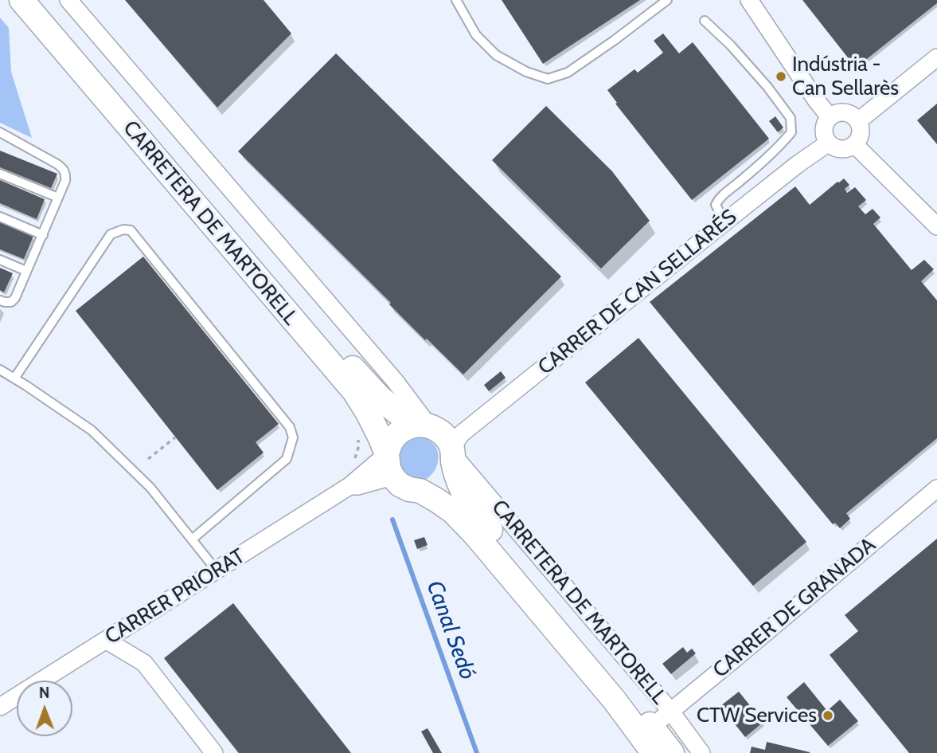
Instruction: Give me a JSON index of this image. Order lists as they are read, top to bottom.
{
  "streets": {
    "main road": ["CARRETERA DE MARTORELL"],
    "street": ["CARRER DE CAN SELLARÉS", "CARRER PRIORAT", "CARRER DE GRANADA"]
  },
  "crossings": [
    ["CARRETERA DE MARTORELL", "CARRER DE CAN SELLARÉS"],
    ["CARRETERA DE MARTORELL", "CARRER PRIORAT"],
    ["CARRETERA DE MARTORELL", "CARRER DE GRANADA"],
    ["CARRER DE CAN SELLARÉS", "CARRER PRIORAT"]
  ],
  "water": ["Canal Sedó"],
  "places": ["Indústria - Can Sellarès", "CTW Services"],
  "north": "top"
}
